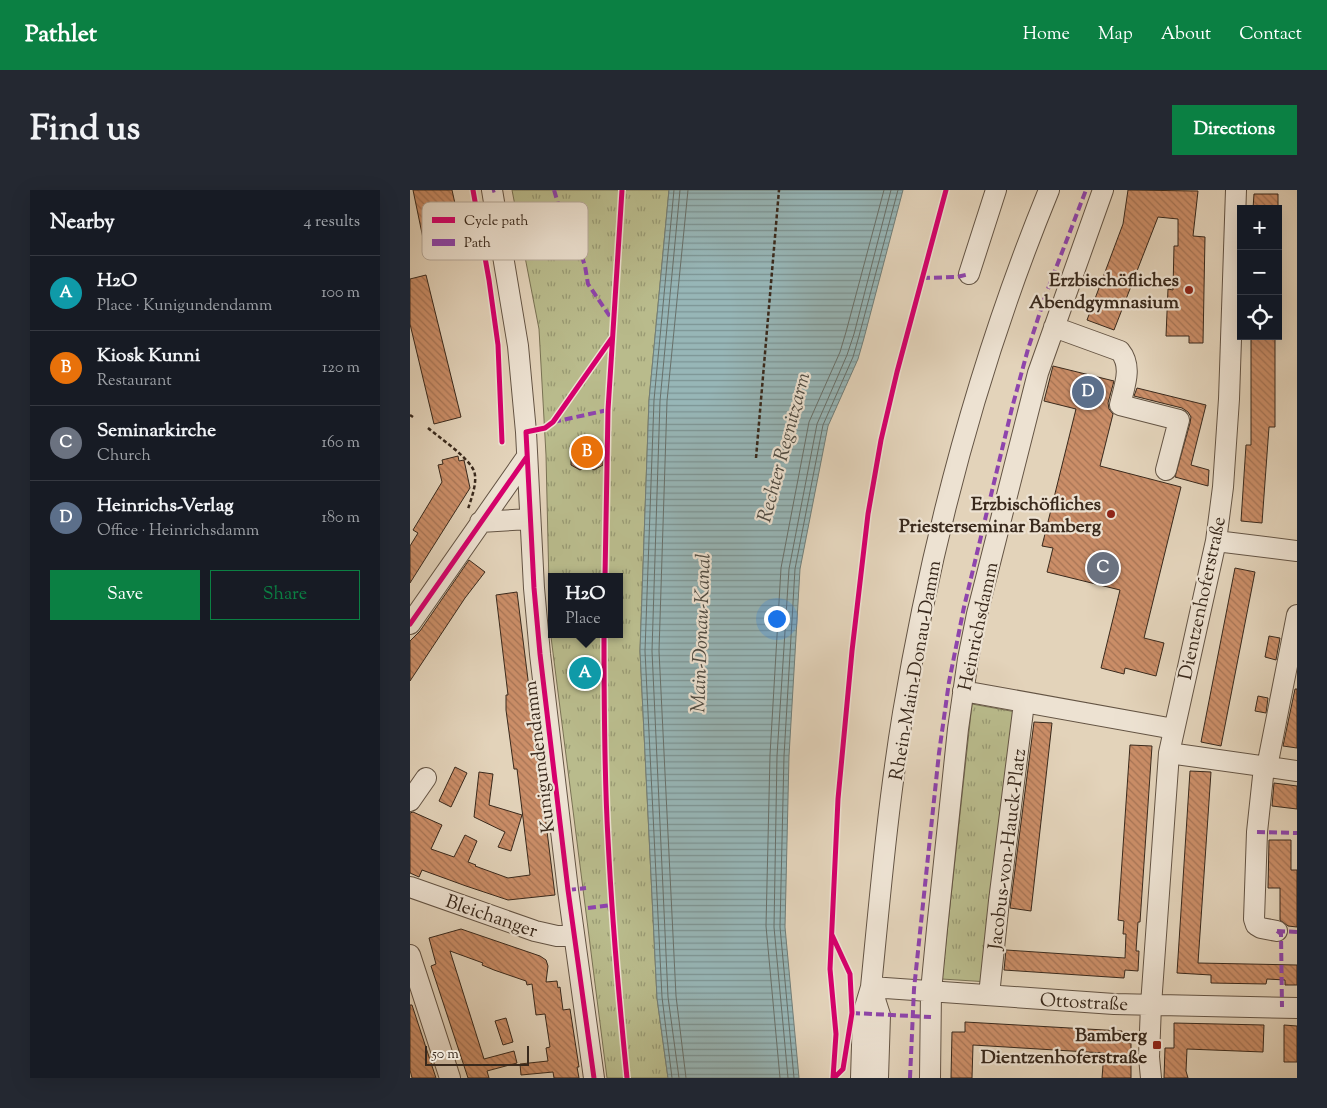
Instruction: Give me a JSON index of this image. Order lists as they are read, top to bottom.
{
  "streets": {
    "street": [
      "Dientzenhoferstraße",
      "Heinrichsdamm",
      "Rhein-Main-Donau-Damm",
      "Kunigundendamm",
      "Jacobus-von-Hauck-Platz",
      "Bleichanger",
      "Ottostraße"
    ]
  },
  "crossings": [
    ["Dientzenhoferstraße", "Ottostraße"],
    ["Heinrichsdamm", "Ottostraße"],
    ["Rhein-Main-Donau-Damm", "Ottostraße"],
    ["Kunigundendamm", "Bleichanger"],
    ["Jacobus-von-Hauck-Platz", "Ottostraße"]
  ],
  "water": ["Rechter Regnitzarm", "Main-Donau-Kanal"],
  "places": {
    "other": ["Erzbischöfliches Abendgymnasium", "Erzbischöfliches Priesterseminar Bamberg"],
    "transit": ["Bamberg Dientzenhoferstraße"]
  },
  "legend": ["Cycle path", "Path"],
  "scale_bar": "50 m",
  "page": {
    "header": "Pathlet",
    "nav": [
      "Home",
      "Map",
      "About",
      "Contact"
    ],
    "title": "Find us",
    "buttons": [
      "Directions",
      ["Save", "Share"]
    ],
    "heading": ["Nearby", "4 results"],
    "map_buttons": ["+", "−"],
    "list": [
      {
        "mark": "A",
        "name": "H2O",
        "note": "Place · Kunigundendamm",
        "value": "100 m"
      },
      {
        "mark": "B",
        "name": "Kiosk Kunni",
        "note": "Restaurant",
        "value": "120 m"
      },
      {
        "mark": "C",
        "name": "Seminarkirche",
        "note": "Church",
        "value": "160 m"
      },
      {
        "mark": "D",
        "name": "Heinrichs-Verlag",
        "note": "Office · Heinrichsdamm",
        "value": "180 m"
      }
    ],
    "pins": [
      "D",
      "B",
      "C",
      "A"
    ],
    "popup": ["H2O", "Place"],
    "scale": "50 m"
  }
}
